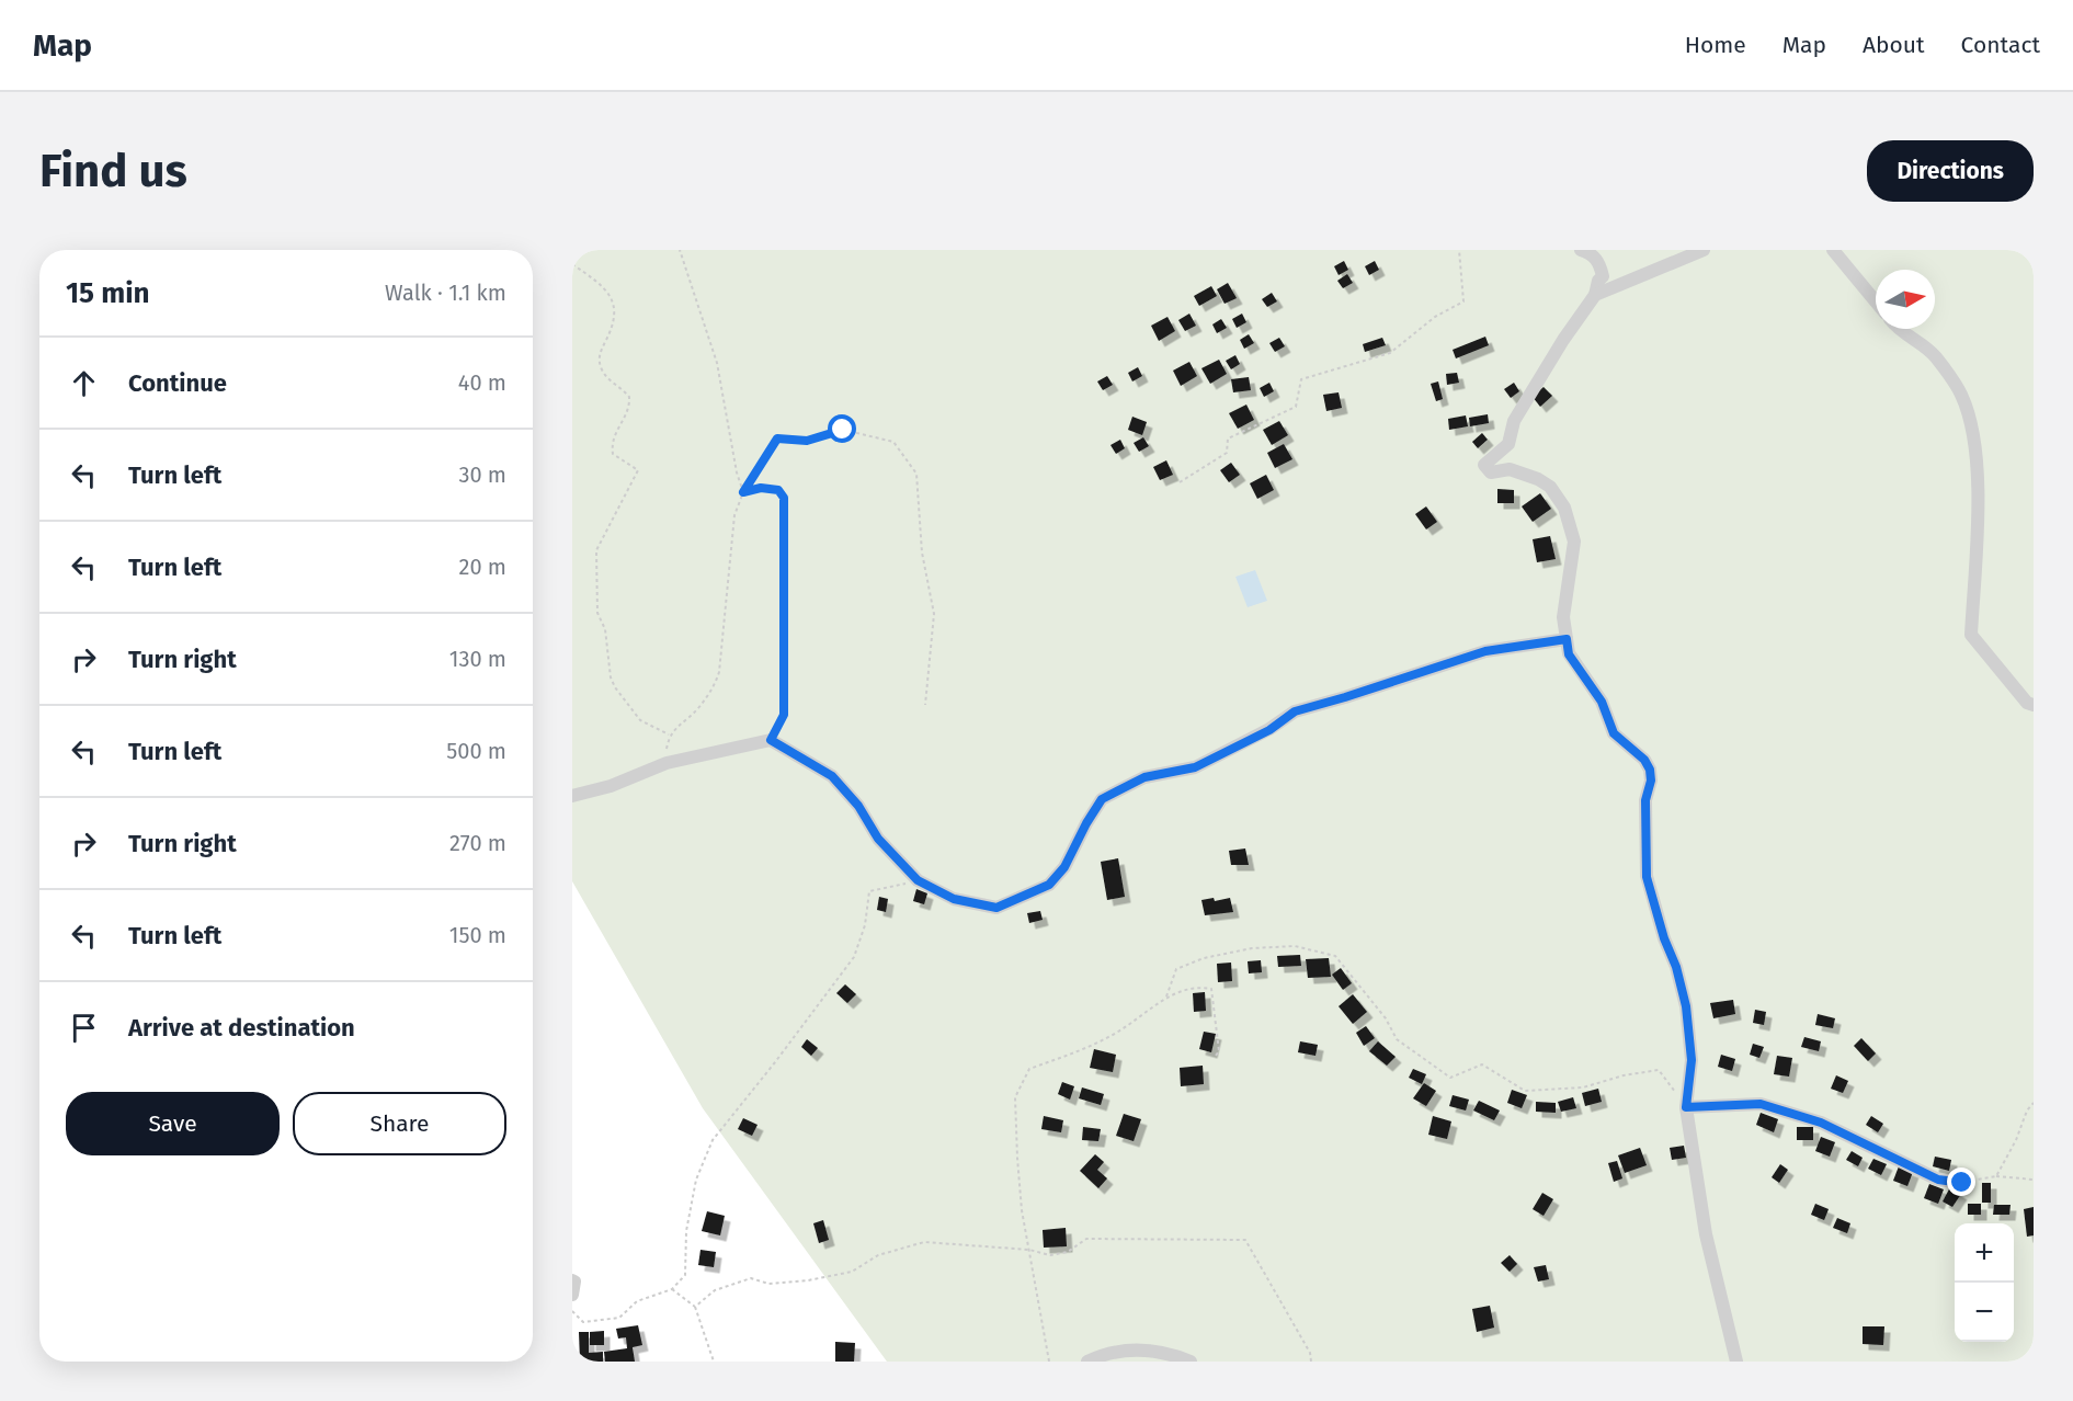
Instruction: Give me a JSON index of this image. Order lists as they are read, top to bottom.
{
  "north": "right",
  "page": {
    "header": "Map",
    "nav": [
      "Home",
      "Map",
      "About",
      "Contact"
    ],
    "buttons": [
      "Directions",
      ["Save", "Share"]
    ],
    "title": "Find us",
    "heading": ["15 min", "Walk · 1.1 km"],
    "list": [
      ["Continue", "40 m"],
      ["Turn left", "30 m"],
      ["Turn left", "20 m"],
      ["Turn right", "130 m"],
      ["Turn left", "500 m"],
      ["Turn right", "270 m"],
      ["Turn left", "150 m"],
      "Arrive at destination"
    ],
    "map_buttons": ["+", "−"]
  }
}
